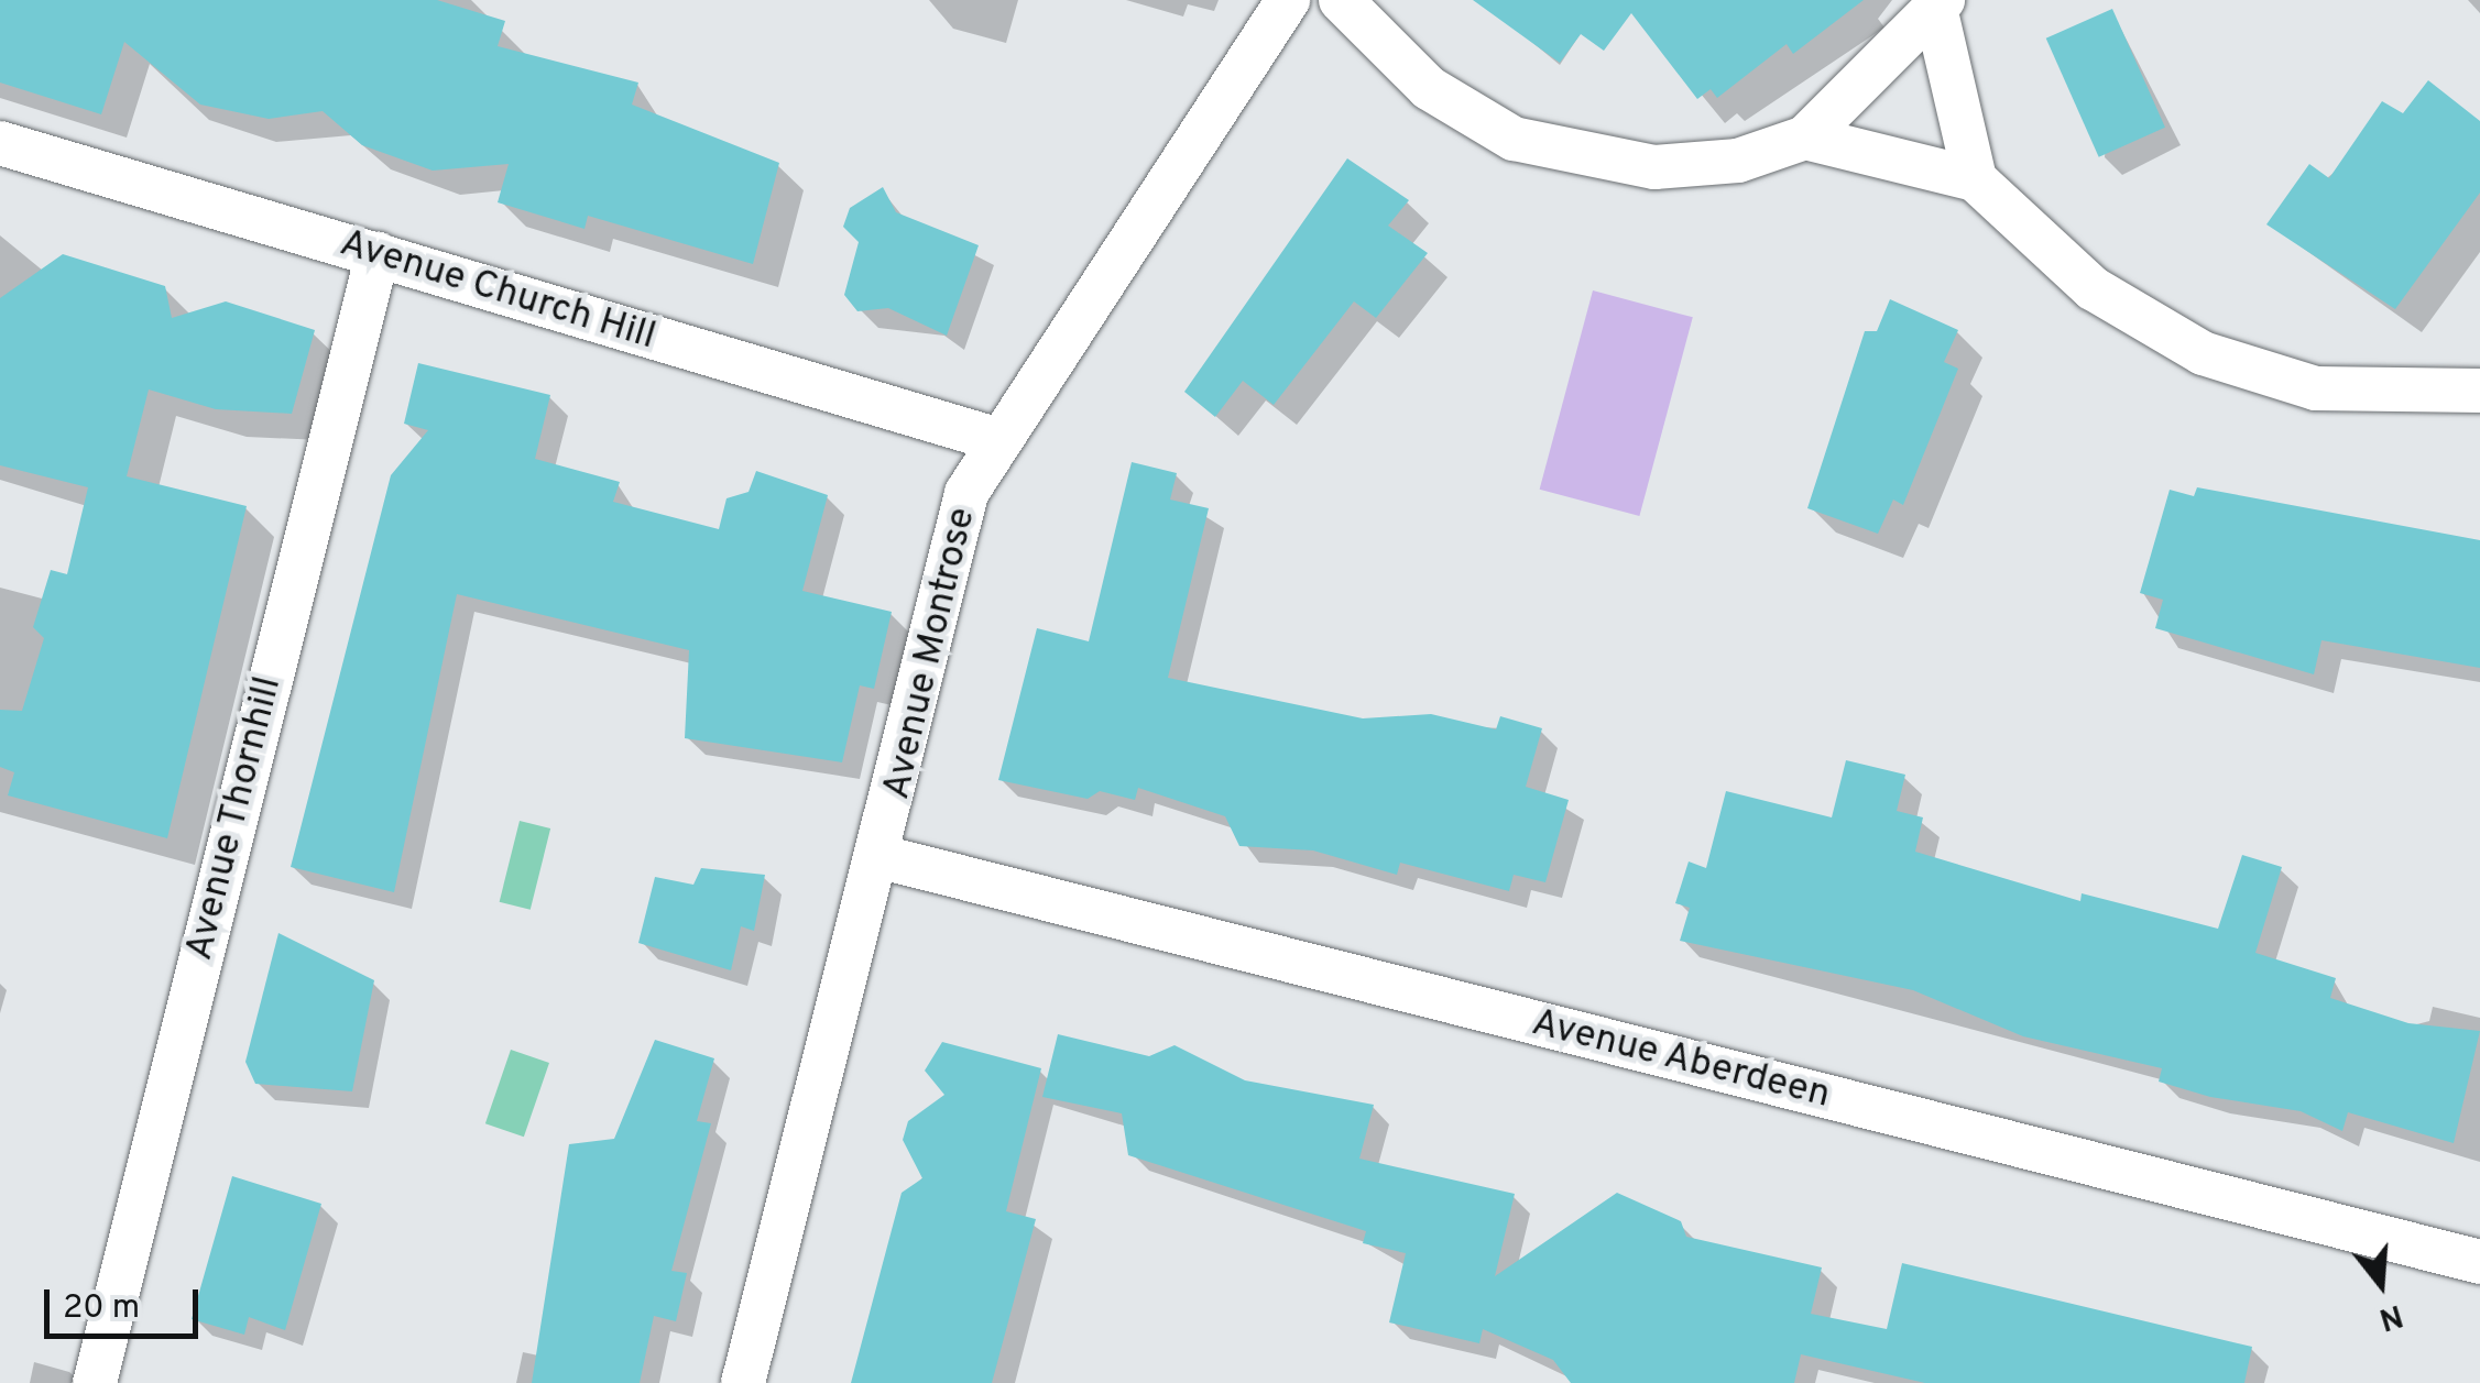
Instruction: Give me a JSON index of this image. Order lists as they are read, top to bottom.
{
  "streets": {
    "street": [
      "Avenue Church Hill",
      "Avenue Montrose",
      "Avenue Thornhill",
      "Avenue Aberdeen"
    ]
  },
  "crossings": [
    ["Avenue Church Hill", "Avenue Montrose"],
    ["Avenue Church Hill", "Avenue Thornhill"],
    ["Avenue Montrose", "Avenue Aberdeen"]
  ],
  "scale_bar": "20 m",
  "north": "bottom"
}
